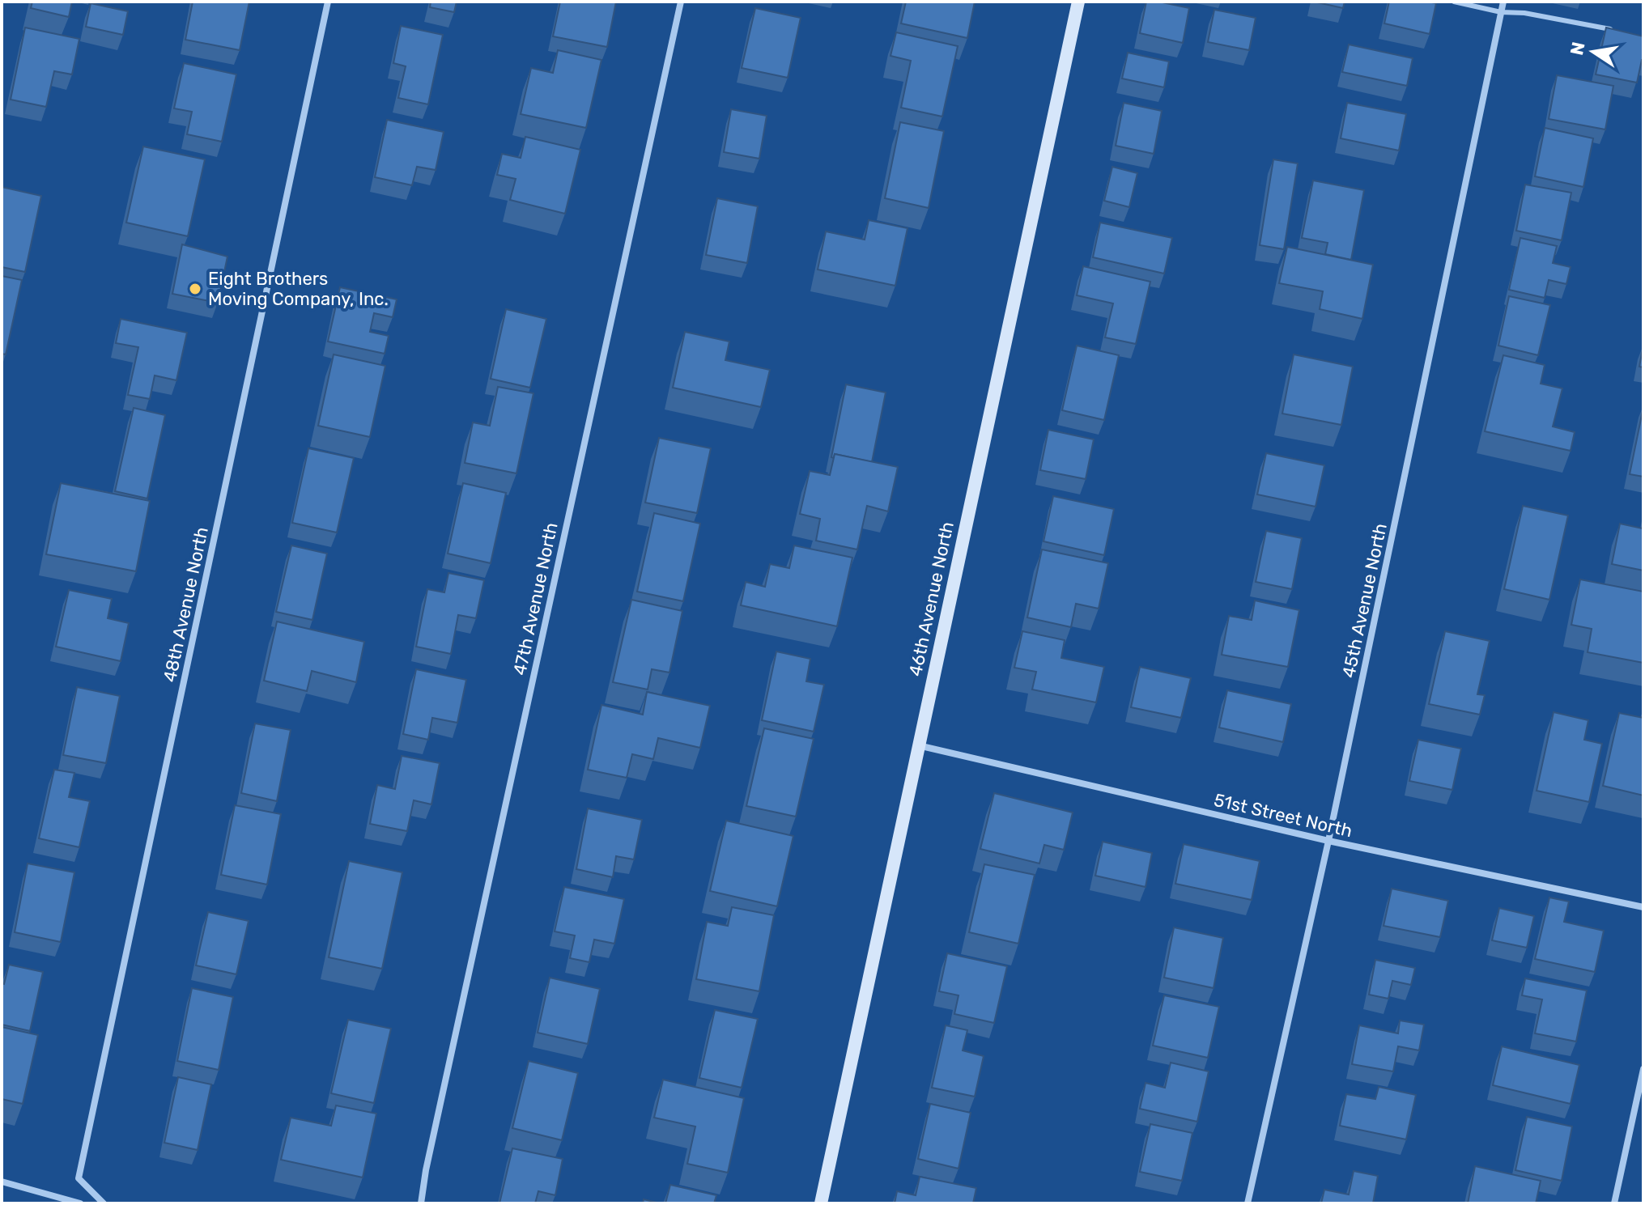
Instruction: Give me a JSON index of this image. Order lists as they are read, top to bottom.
{
  "streets": {
    "street": [
      "47th Avenue North",
      "46th Avenue North",
      "45th Avenue North",
      "48th Avenue North",
      "51st Street North"
    ]
  },
  "crossings": [
    ["46th Avenue North", "51st Street North"],
    ["45th Avenue North", "51st Street North"]
  ],
  "places": ["Eight Brothers Moving Company, Inc."],
  "north": "left"
}
